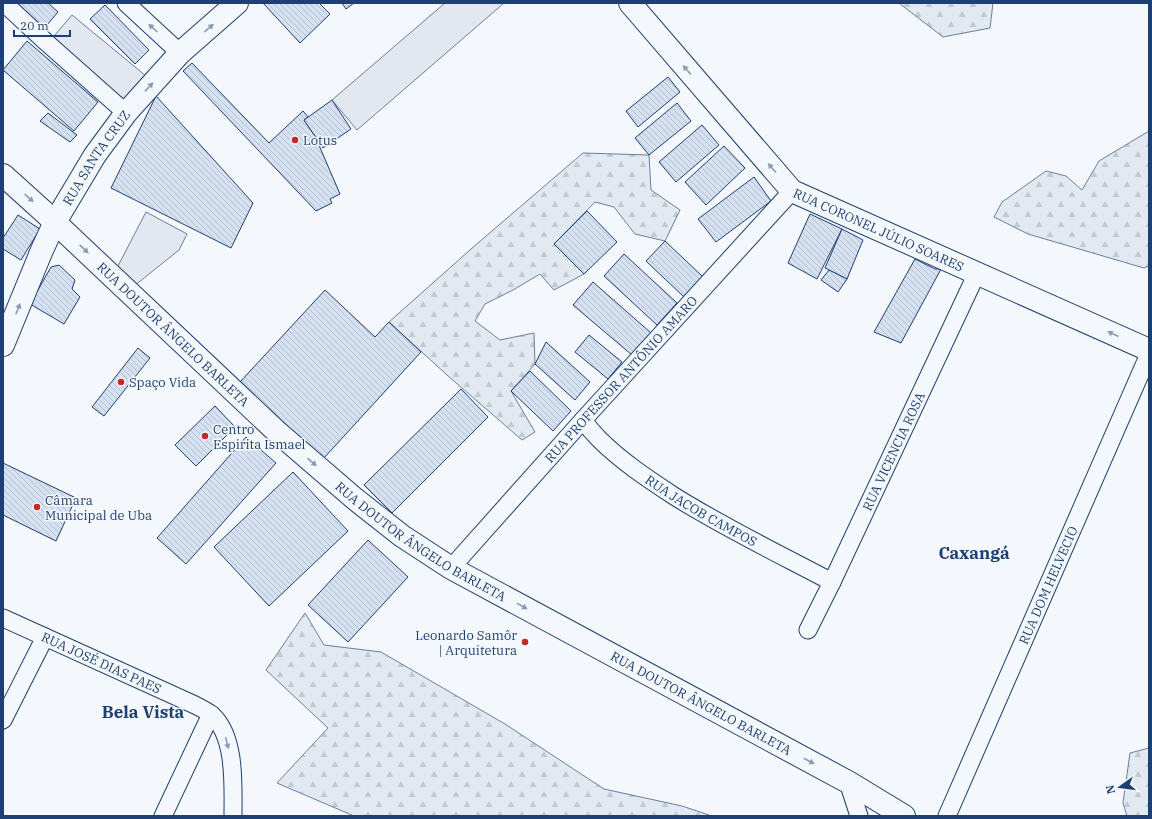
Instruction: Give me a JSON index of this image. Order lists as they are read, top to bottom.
{
  "streets": {
    "street": [
      "RUA SANTA CRUZ",
      "RUA CORONEL JÚLIO SOARES",
      "RUA DOUTOR ÂNGELO BARLETA",
      "RUA PROFESSOR ANTÔNIO AMARO",
      "RUA VICENCIA ROSA",
      "RUA JACOB CAMPOS",
      "RUA DOM HELVECIO",
      "RUA JOSÉ DIAS PAES"
    ]
  },
  "crossings": [
    ["RUA SANTA CRUZ", "RUA DOUTOR ÂNGELO BARLETA"],
    ["RUA CORONEL JÚLIO SOARES", "RUA PROFESSOR ANTÔNIO AMARO"],
    ["RUA CORONEL JÚLIO SOARES", "RUA VICENCIA ROSA"],
    ["RUA DOUTOR ÂNGELO BARLETA", "RUA PROFESSOR ANTÔNIO AMARO"],
    ["RUA PROFESSOR ANTÔNIO AMARO", "RUA JACOB CAMPOS"],
    ["RUA VICENCIA ROSA", "RUA JACOB CAMPOS"]
  ],
  "one_way": ["RUA SANTA CRUZ", "RUA CORONEL JÚLIO SOARES", "RUA DOUTOR ÂNGELO BARLETA"],
  "districts": ["Caxangá", "Bela Vista"],
  "places": [
    "Lotus",
    "Spaço Vida",
    "Centro Espirita Ismael",
    "Câmara Municipal de Uba",
    "Leonardo Samôr | Arquitetura"
  ],
  "scale_bar": "20 m",
  "north": "left"
}
